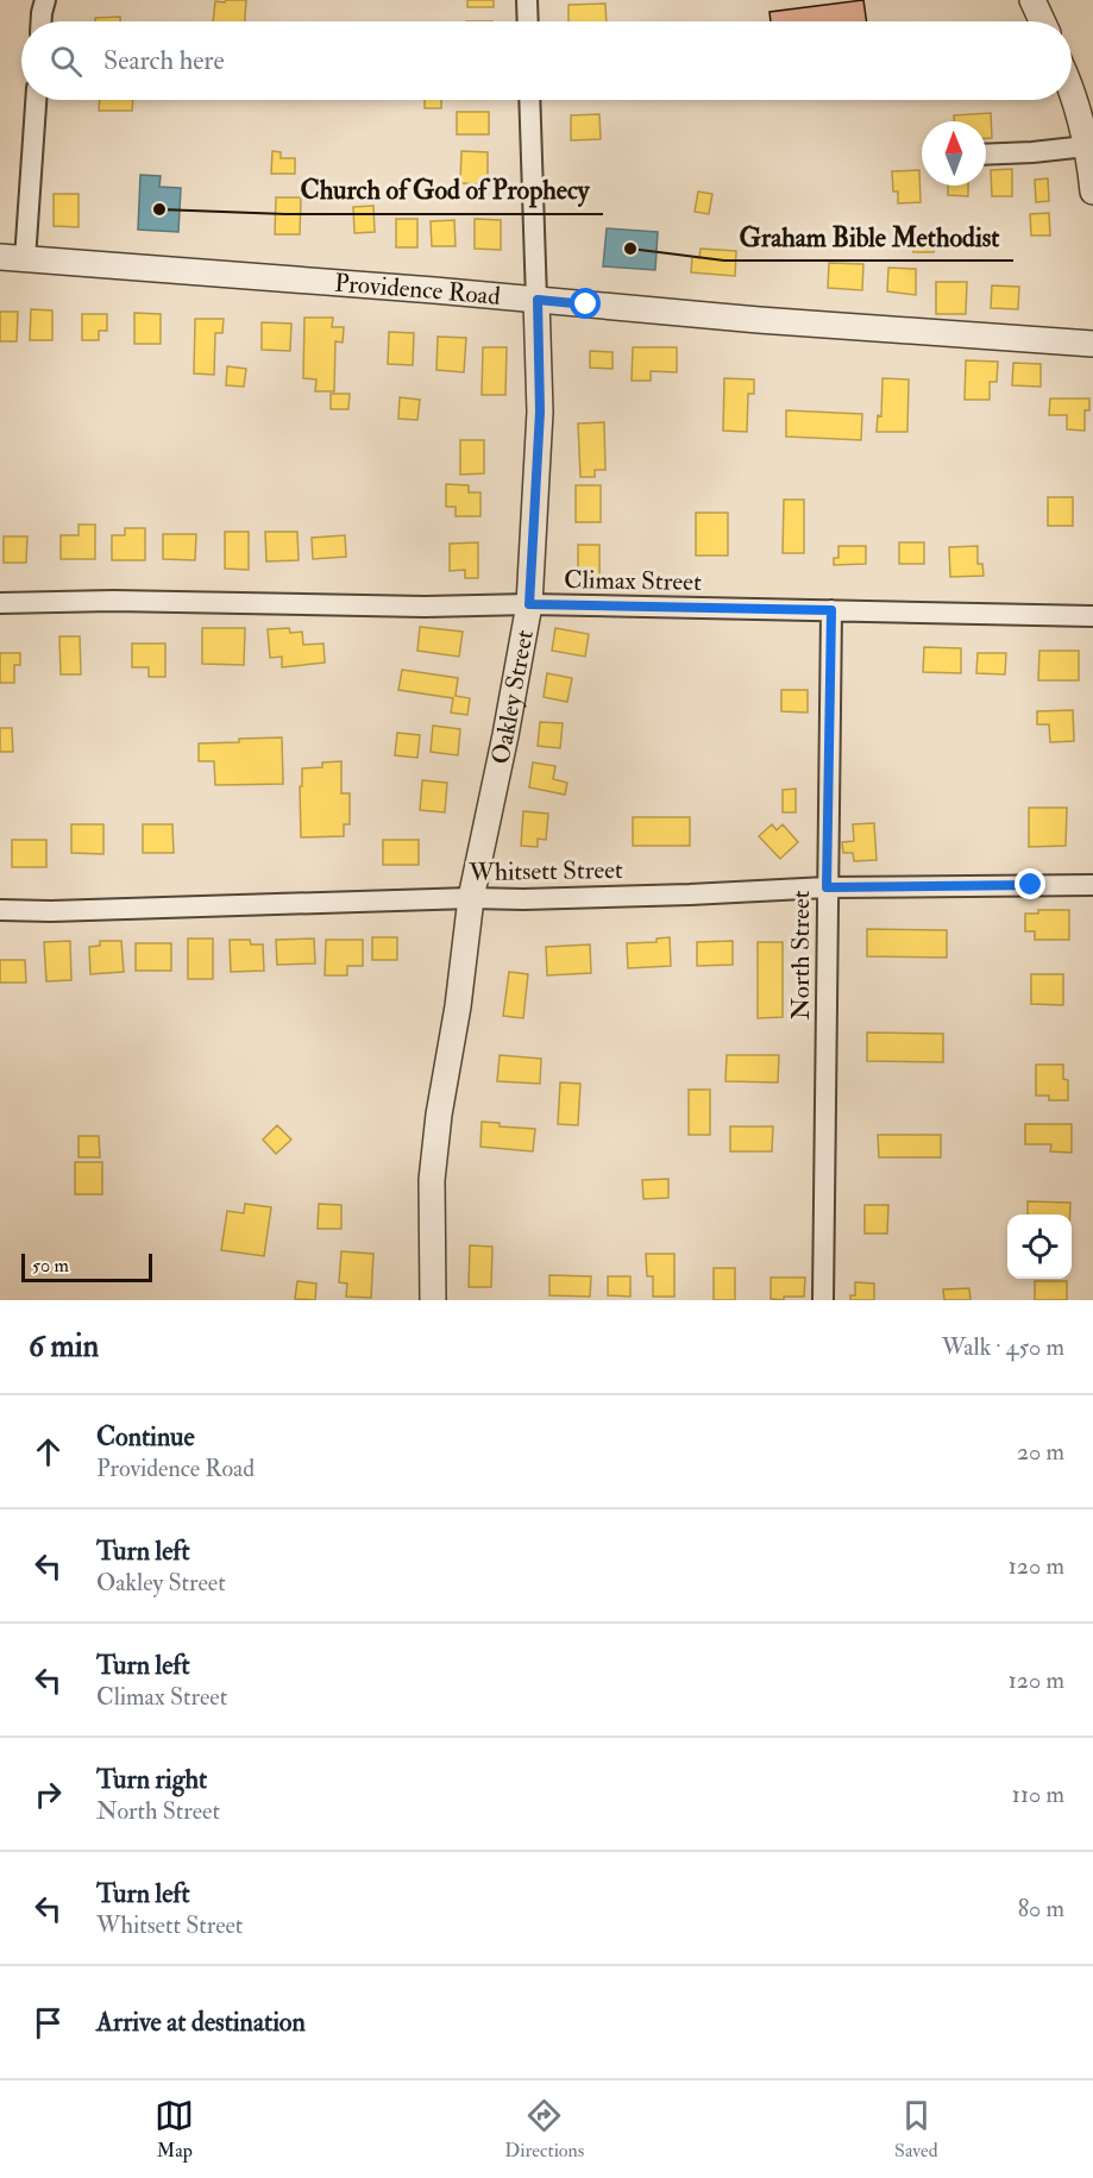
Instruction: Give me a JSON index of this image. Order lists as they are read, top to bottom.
{
  "streets": {
    "street": [
      "Providence Road",
      "Climax Street",
      "Oakley Street",
      "Whitsett Street",
      "North Street"
    ]
  },
  "crossings": [
    ["Providence Road", "Oakley Street"],
    ["Climax Street", "Oakley Street"],
    ["Climax Street", "North Street"],
    ["Oakley Street", "Whitsett Street"],
    ["Whitsett Street", "North Street"]
  ],
  "places": ["Church of God of Prophecy", "Graham Bible Methodist"],
  "scale_bar": "50 m",
  "north": "top",
  "page": {
    "search": "Search here",
    "scale": "50 m",
    "heading": ["6 min", "Walk · 450 m"],
    "list": [
      ["Continue", "Providence Road", "20 m"],
      ["Turn left", "Oakley Street", "120 m"],
      ["Turn left", "Climax Street", "120 m"],
      ["Turn right", "North Street", "110 m"],
      ["Turn left", "Whitsett Street", "80 m"],
      "Arrive at destination"
    ],
    "nav": ["Map", "Directions", "Saved"]
  }
}
